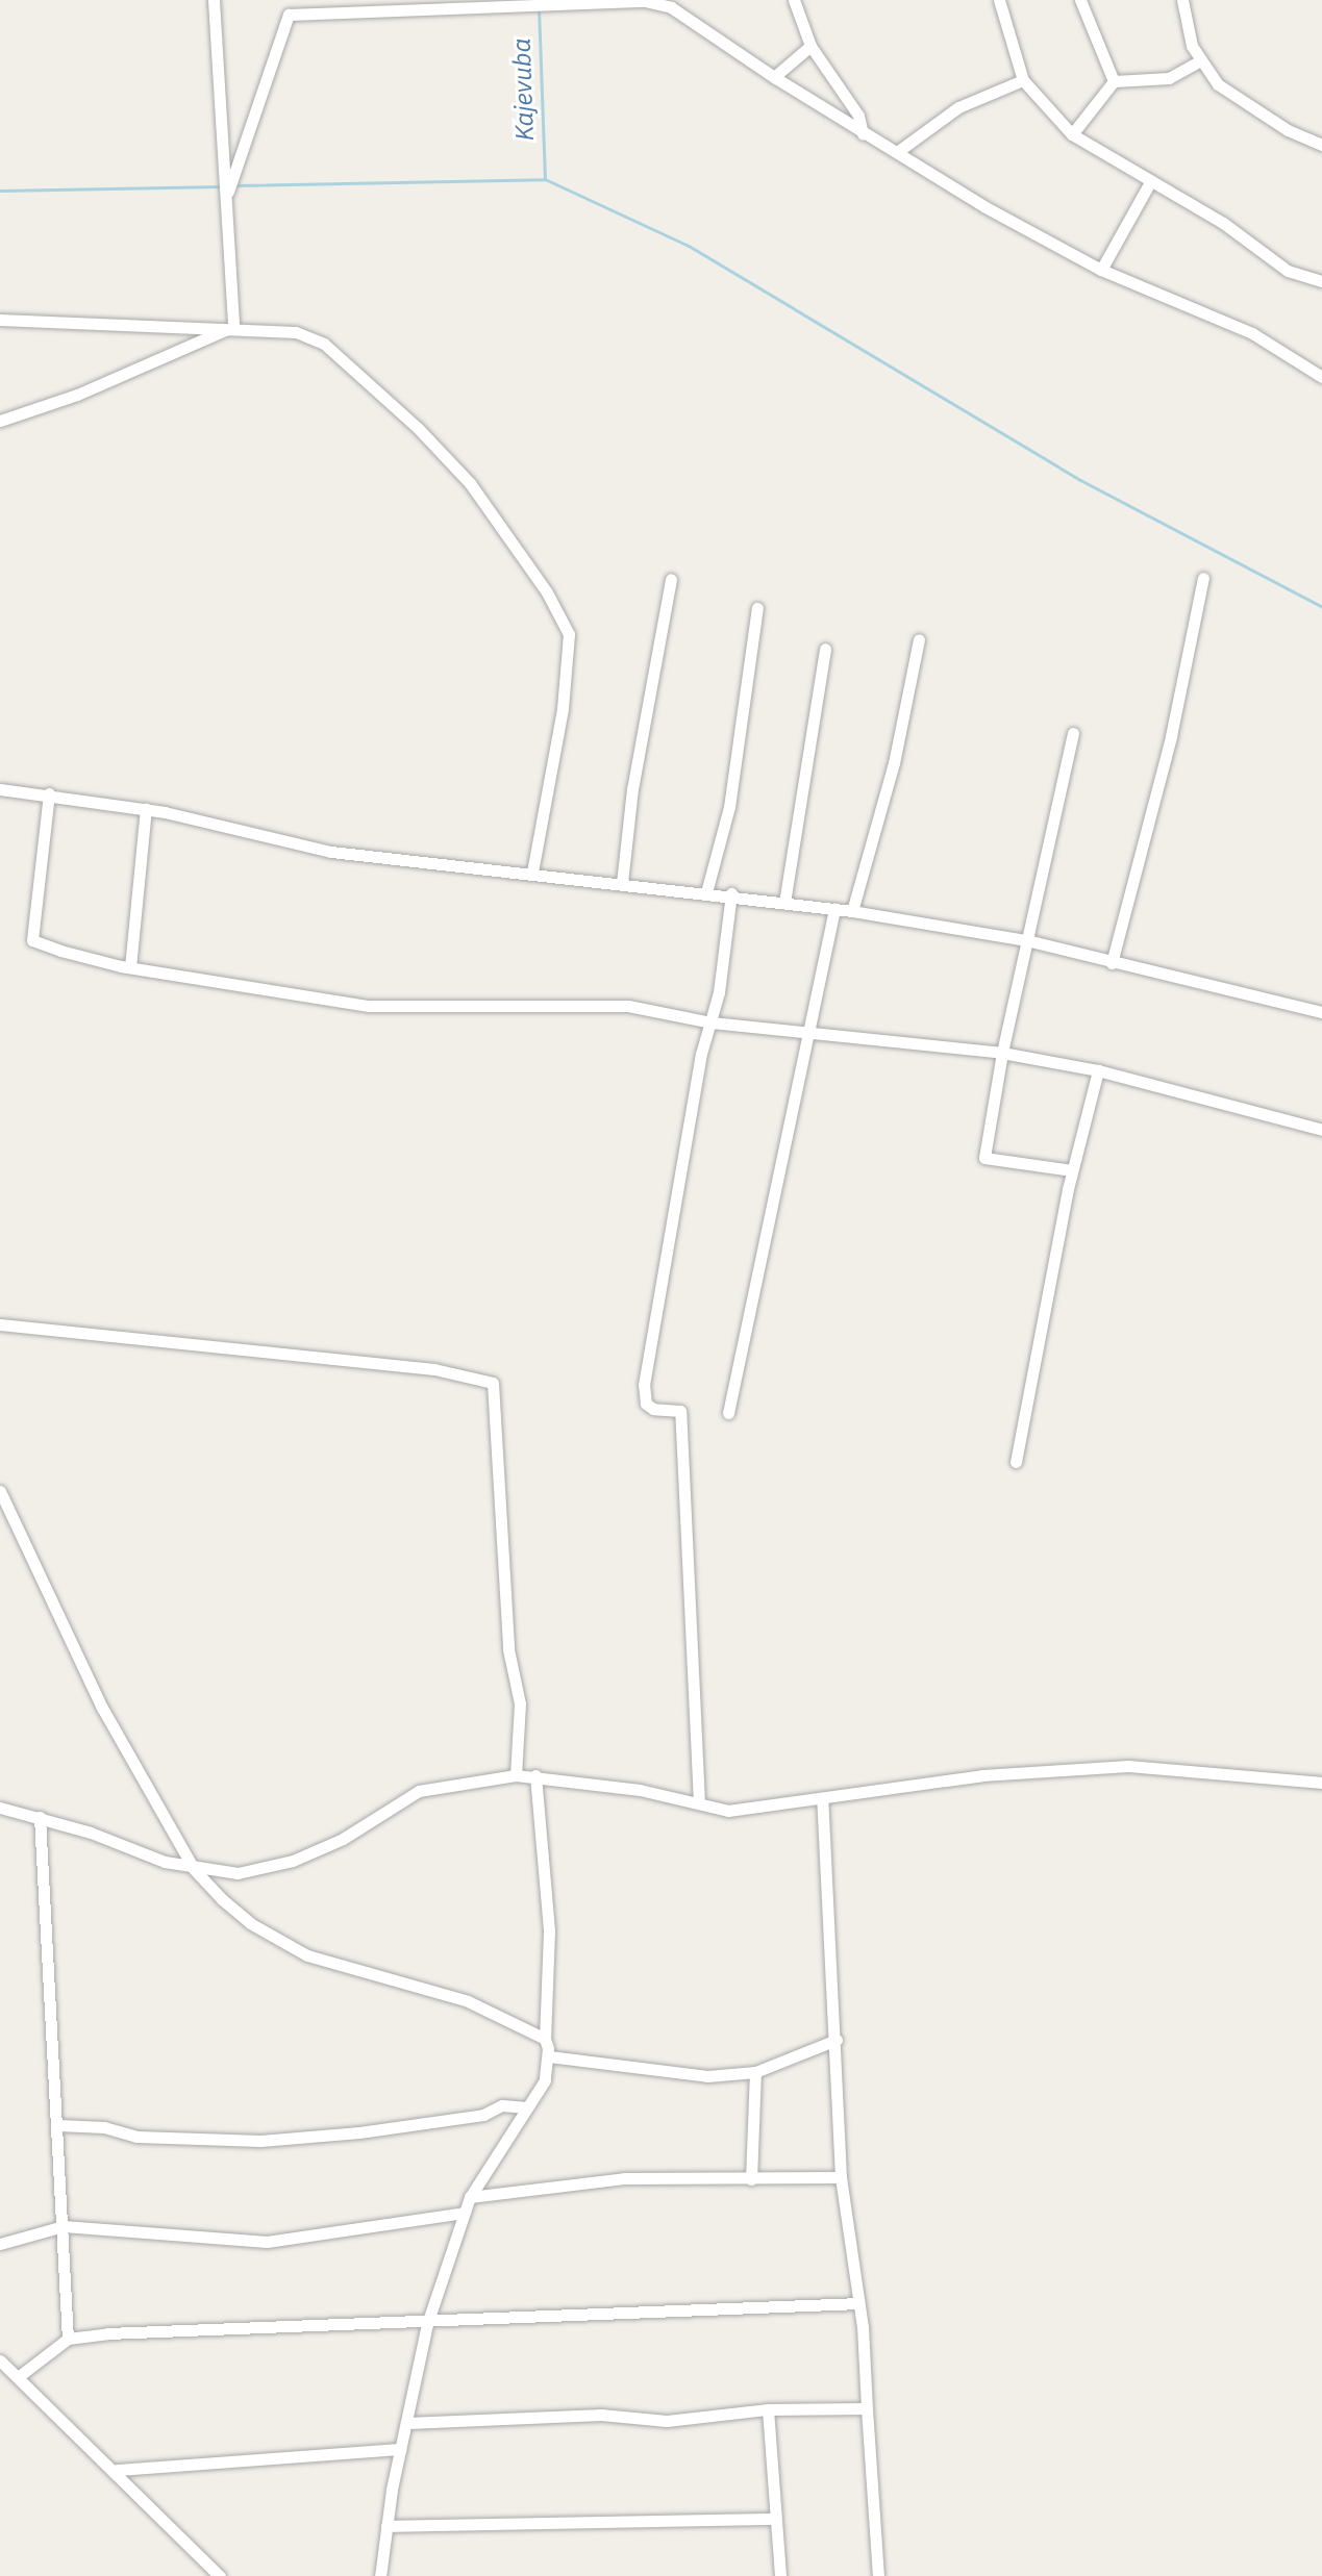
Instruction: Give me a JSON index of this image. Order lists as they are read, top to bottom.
{
  "water": ["Kajevuba"]
}
